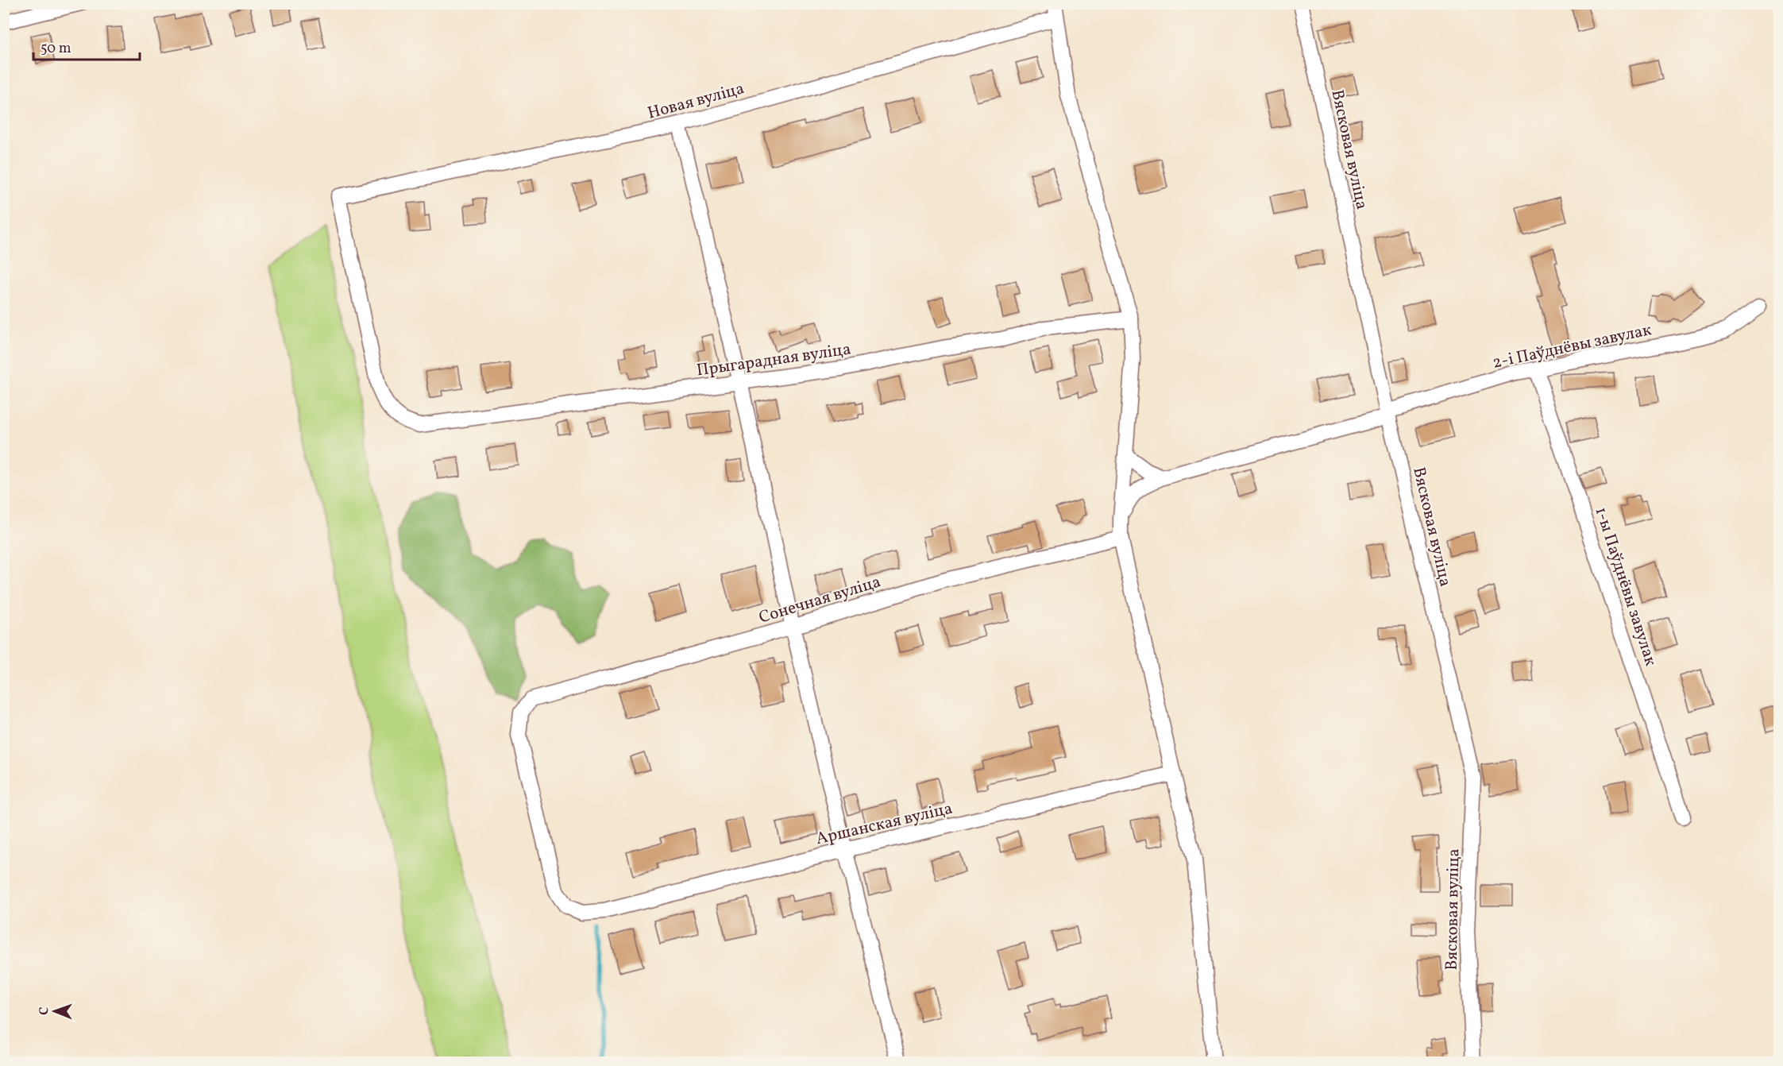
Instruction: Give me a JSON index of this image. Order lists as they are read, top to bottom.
{
  "streets": {
    "street": [
      "Новая вуліца",
      "Вясковая вуліца",
      "2-і Паўднёвы завулак",
      "Прыгарадная вуліца",
      "1-ы Паўднёвы завулак",
      "Сонечная вуліца",
      "Аршанская вуліца"
    ]
  },
  "crossings": [
    ["Новая вуліца", "Прыгарадная вуліца"],
    ["Вясковая вуліца", "2-і Паўднёвы завулак"],
    ["2-і Паўднёвы завулак", "1-ы Паўднёвы завулак"],
    ["Сонечная вуліца", "Аршанская вуліца"]
  ],
  "scale_bar": "50 m",
  "north": "left"
}
